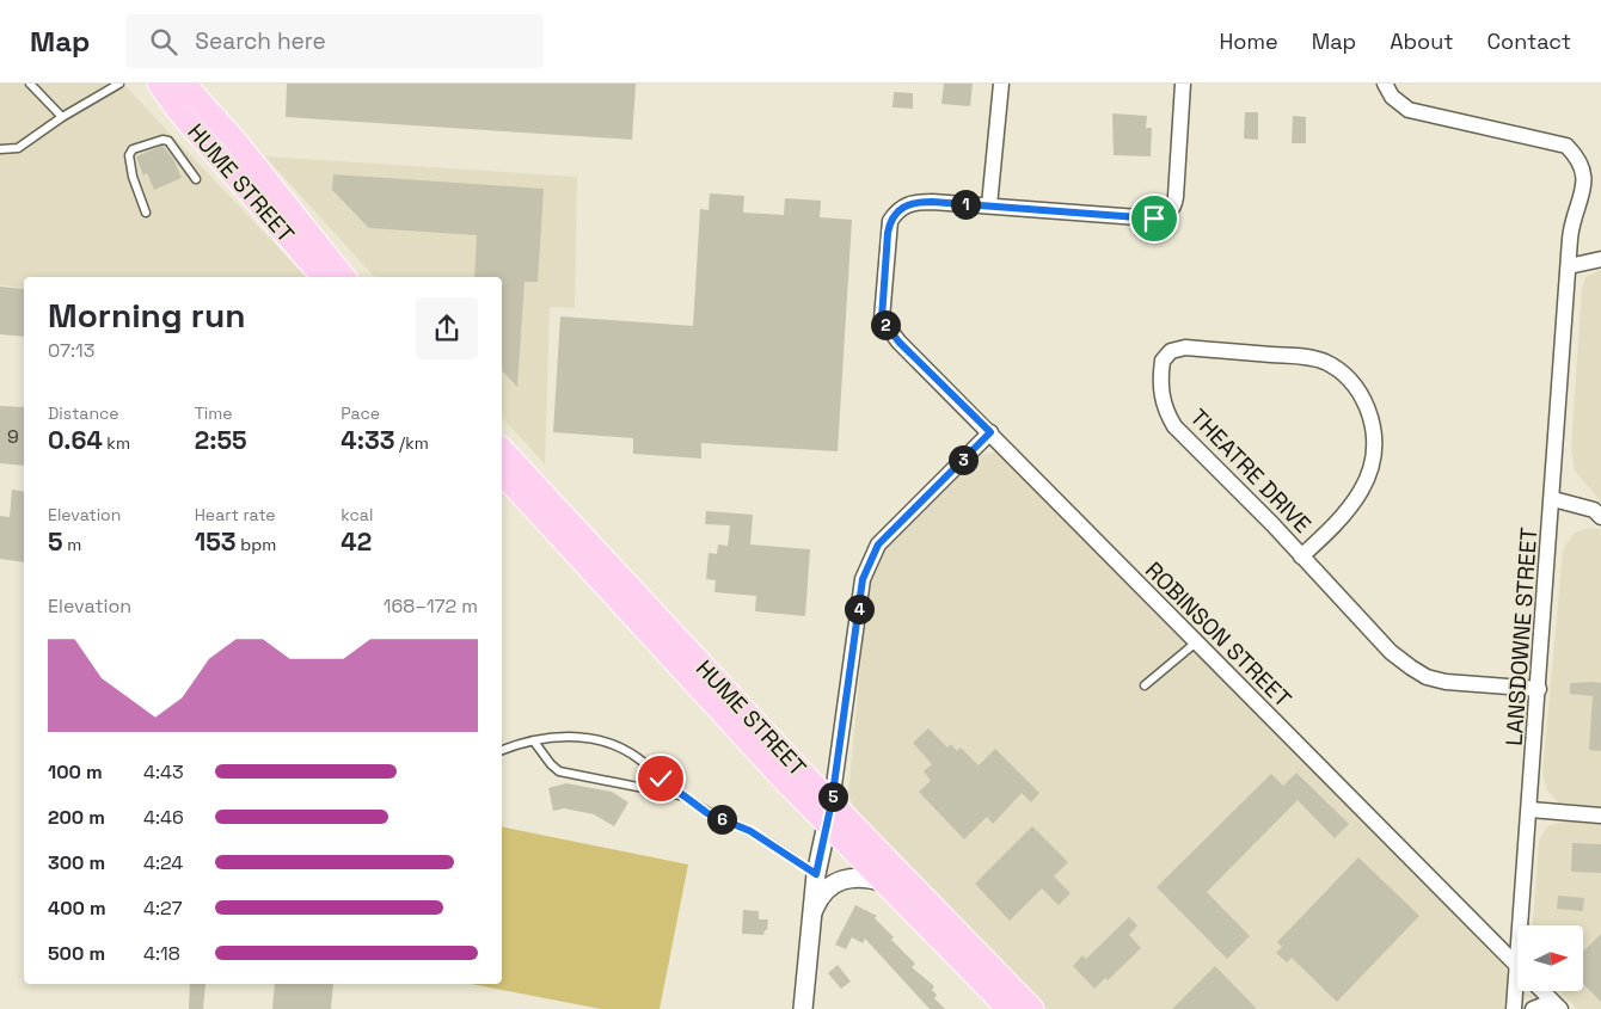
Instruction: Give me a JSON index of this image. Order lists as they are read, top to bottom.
{
  "streets": {
    "main road": ["HUME STREET"],
    "street": ["THEATRE DRIVE", "ROBINSON STREET", "LANSDOWNE STREET"]
  },
  "crossings": [
    ["THEATRE DRIVE", "LANSDOWNE STREET"],
    ["ROBINSON STREET", "LANSDOWNE STREET"]
  ],
  "house_numbers": ["9"],
  "north": "right",
  "page": {
    "header": "Map",
    "search": "Search here",
    "nav": [
      "Home",
      "Map",
      "About",
      "Contact"
    ],
    "pins": [
      "1",
      "2",
      "3",
      "4",
      "5",
      "6"
    ],
    "heading": ["Morning run", "07:13"],
    "stats": [
      ["Distance", "0.64 km"],
      ["Time", "2:55"],
      ["Pace", "4:33 /km"],
      ["Elevation", "5 m"],
      ["Heart rate", "153 bpm"],
      ["kcal", "42"]
    ],
    "chart": ["Elevation", "168–172 m"],
    "list": [
      {
        "name": "100 m",
        "note": "4:43"
      },
      {
        "name": "200 m",
        "note": "4:46"
      },
      {
        "name": "300 m",
        "note": "4:24"
      },
      {
        "name": "400 m",
        "note": "4:27"
      },
      {
        "name": "500 m",
        "note": "4:18"
      }
    ]
  }
}
